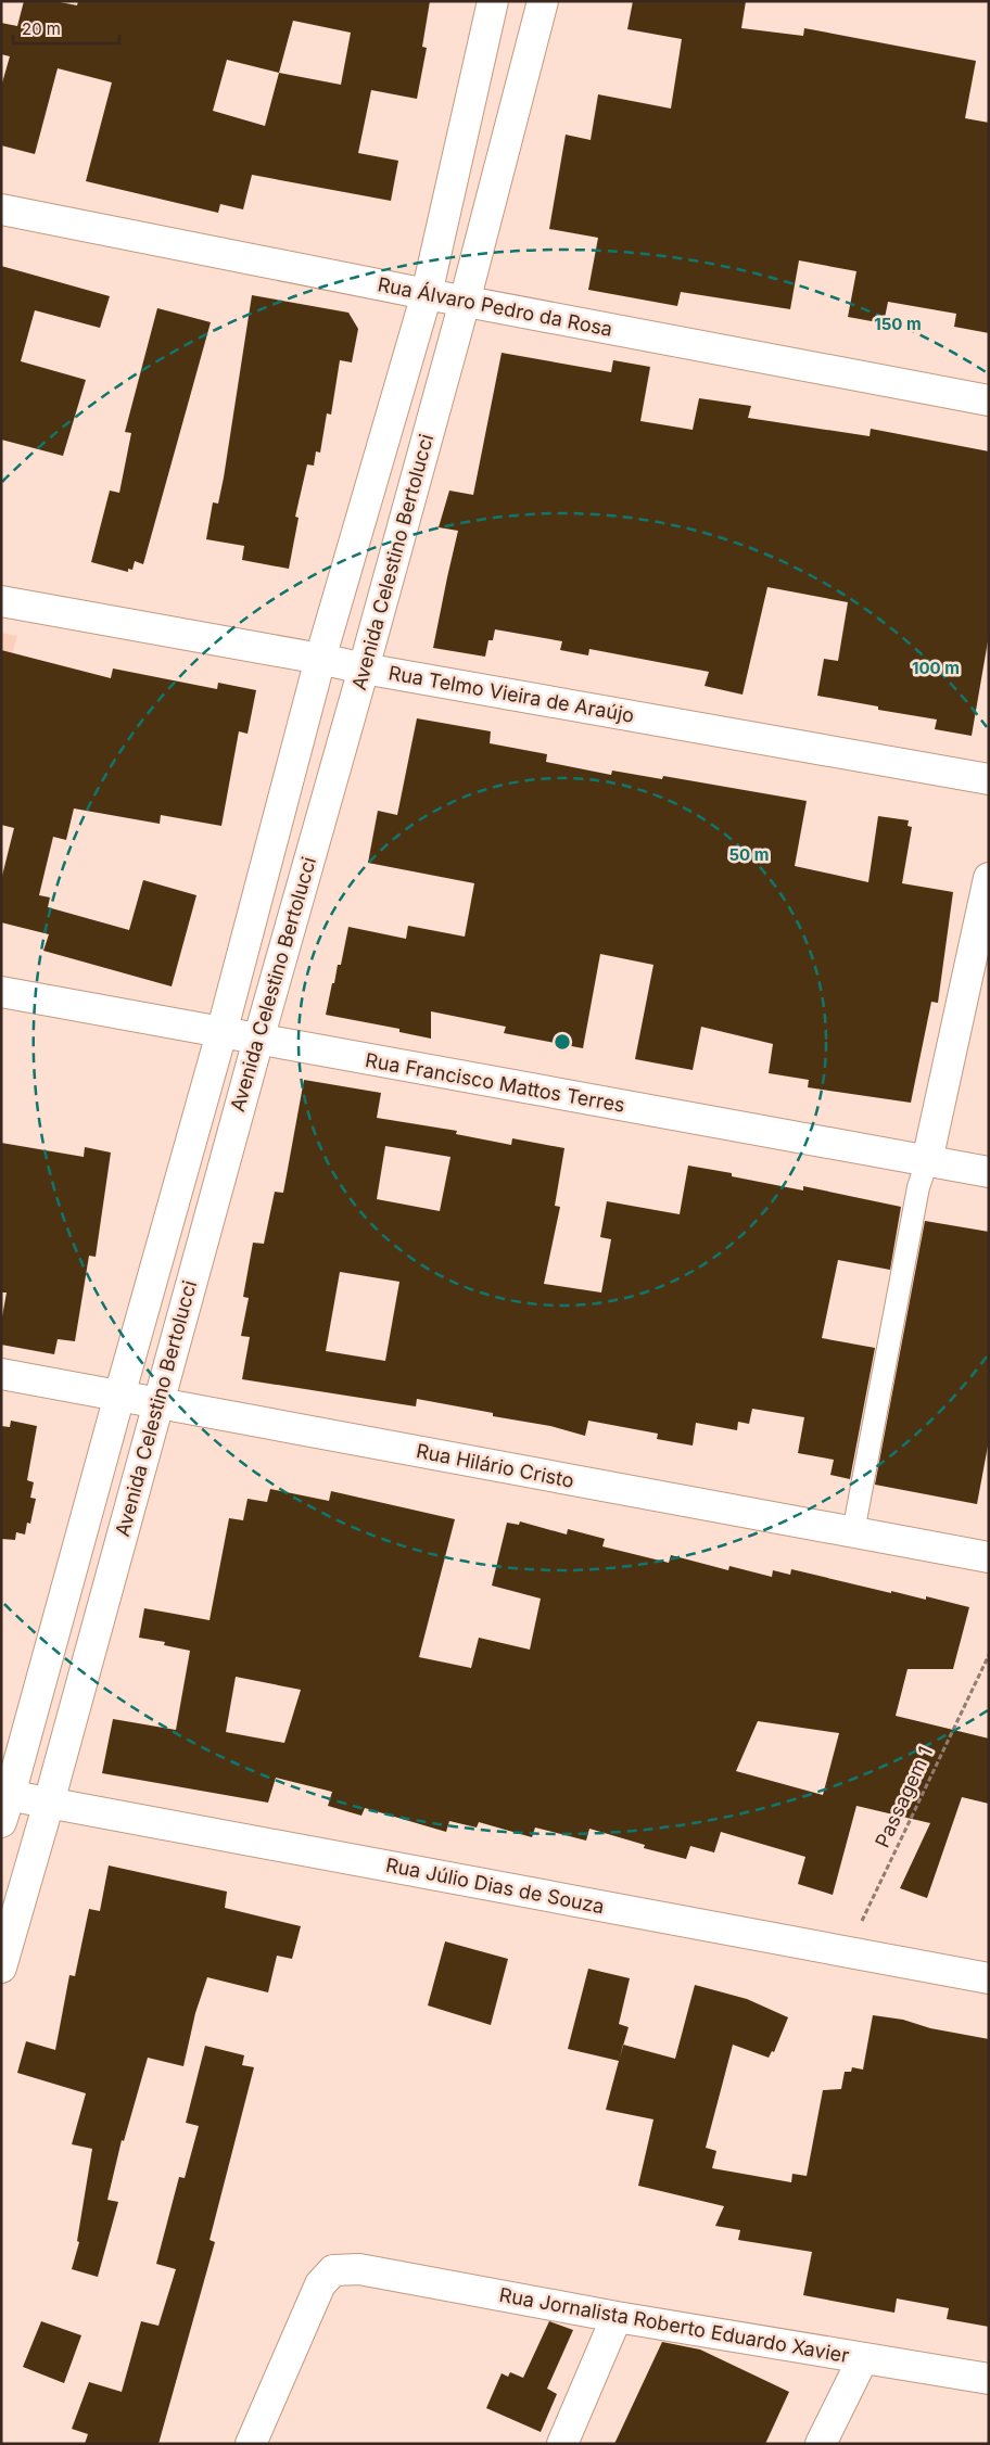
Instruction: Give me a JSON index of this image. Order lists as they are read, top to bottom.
{
  "streets": {
    "street": [
      "Rua Álvaro Pedro da Rosa",
      "Avenida Celestino Bertolucci",
      "Rua Telmo Vieira de Araújo",
      "Rua Francisco Mattos Terres",
      "Rua Hilário Cristo",
      "Rua Júlio Dias de Souza",
      "Rua Jornalista Roberto Eduardo Xavier"
    ],
    "path": ["Passagem 1"]
  },
  "crossings": [
    ["Rua Álvaro Pedro da Rosa", "Avenida Celestino Bertolucci"],
    ["Avenida Celestino Bertolucci", "Rua Telmo Vieira de Araújo"],
    ["Avenida Celestino Bertolucci", "Rua Francisco Mattos Terres"],
    ["Avenida Celestino Bertolucci", "Rua Hilário Cristo"],
    ["Avenida Celestino Bertolucci", "Rua Júlio Dias de Souza"],
    ["Passagem 1", "Rua Júlio Dias de Souza"]
  ],
  "scale_bar": "20 m",
  "rings": ["150 m", "100 m", "50 m"]
}
